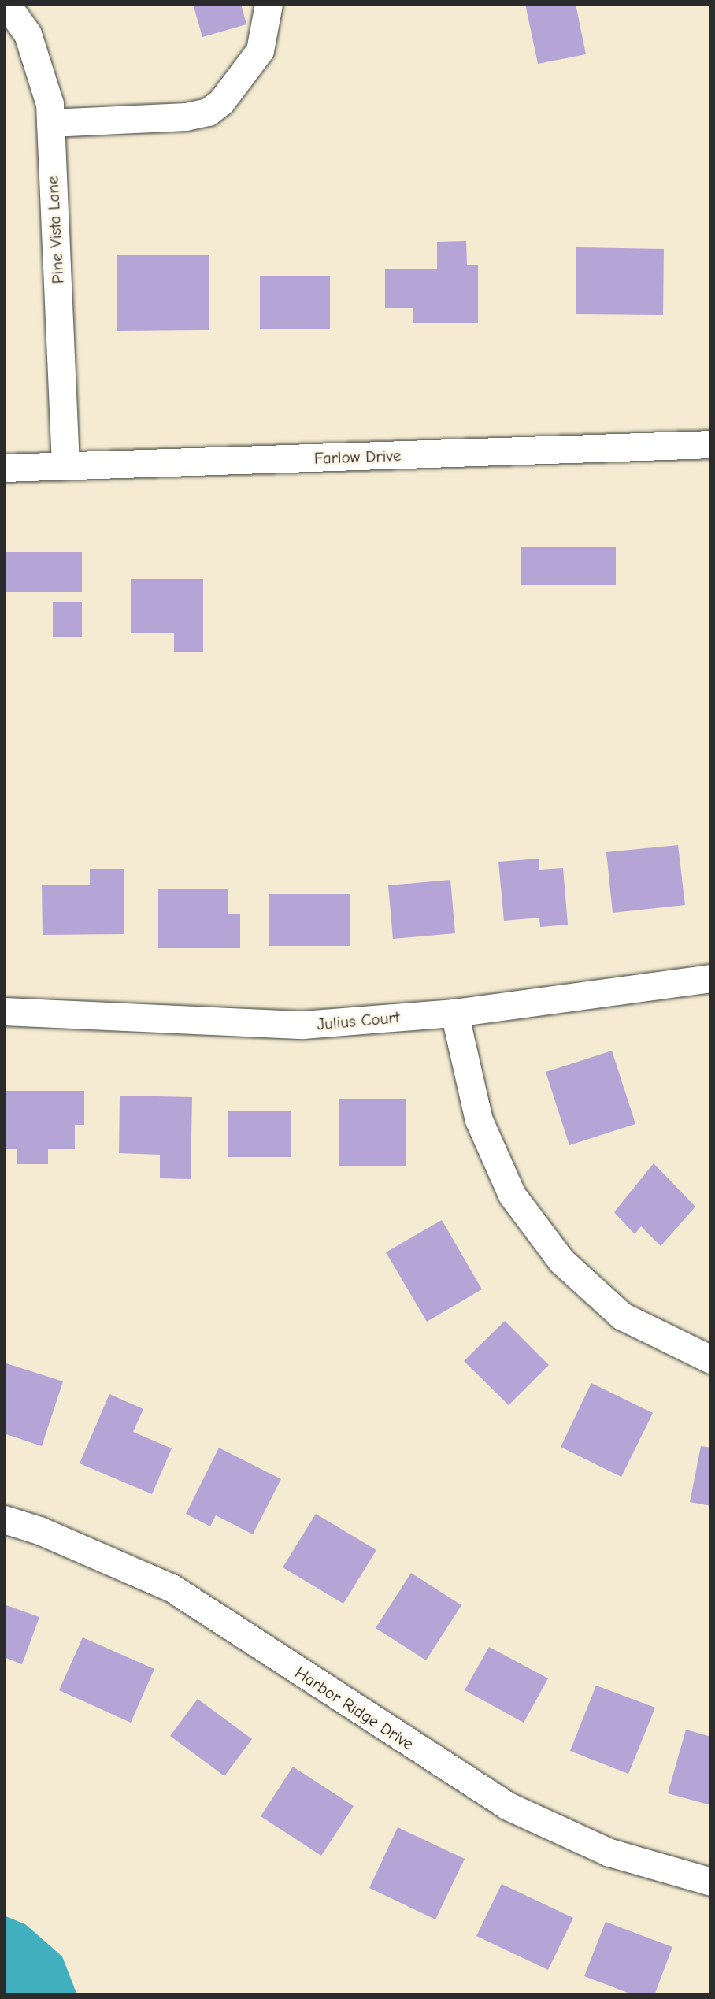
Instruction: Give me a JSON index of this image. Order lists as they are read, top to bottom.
{
  "streets": {
    "street": [
      "Pine Vista Lane",
      "Farlow Drive",
      "Julius Court",
      "Harbor Ridge Drive"
    ]
  },
  "crossings": [
    ["Pine Vista Lane", "Farlow Drive"]
  ]
}
